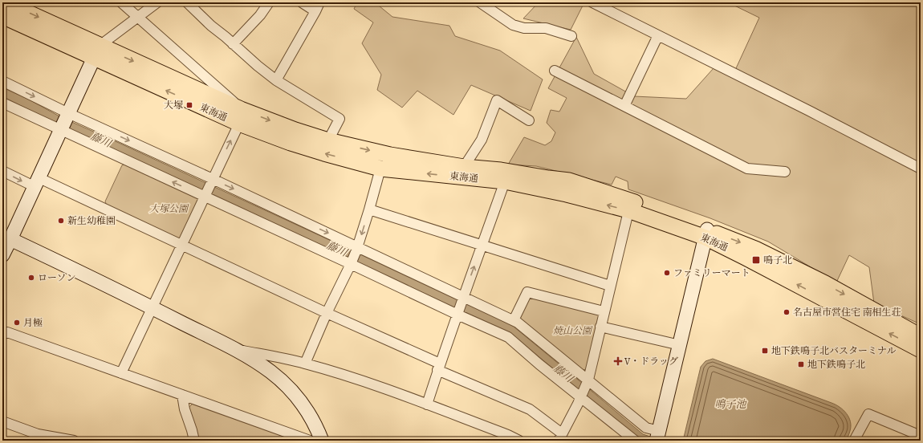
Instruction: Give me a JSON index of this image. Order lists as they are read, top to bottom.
{
  "streets": {
    "main road": ["東海通"]
  },
  "water": ["藤川", "鳴子池"],
  "parks": ["大塚公園", "焼山公園"],
  "places": {
    "transit": [
      "大塚",
      "鳴子北",
      "地下鉄鳴子北バスターミナル",
      "地下鉄鳴子北"
    ],
    "other": [
      "新生幼稚園",
      "ファミリーマート",
      "ローソン",
      "名古屋市営住宅 南相生荘",
      "月極"
    ],
    "health": ["V・ドラッグ"]
  }
}
